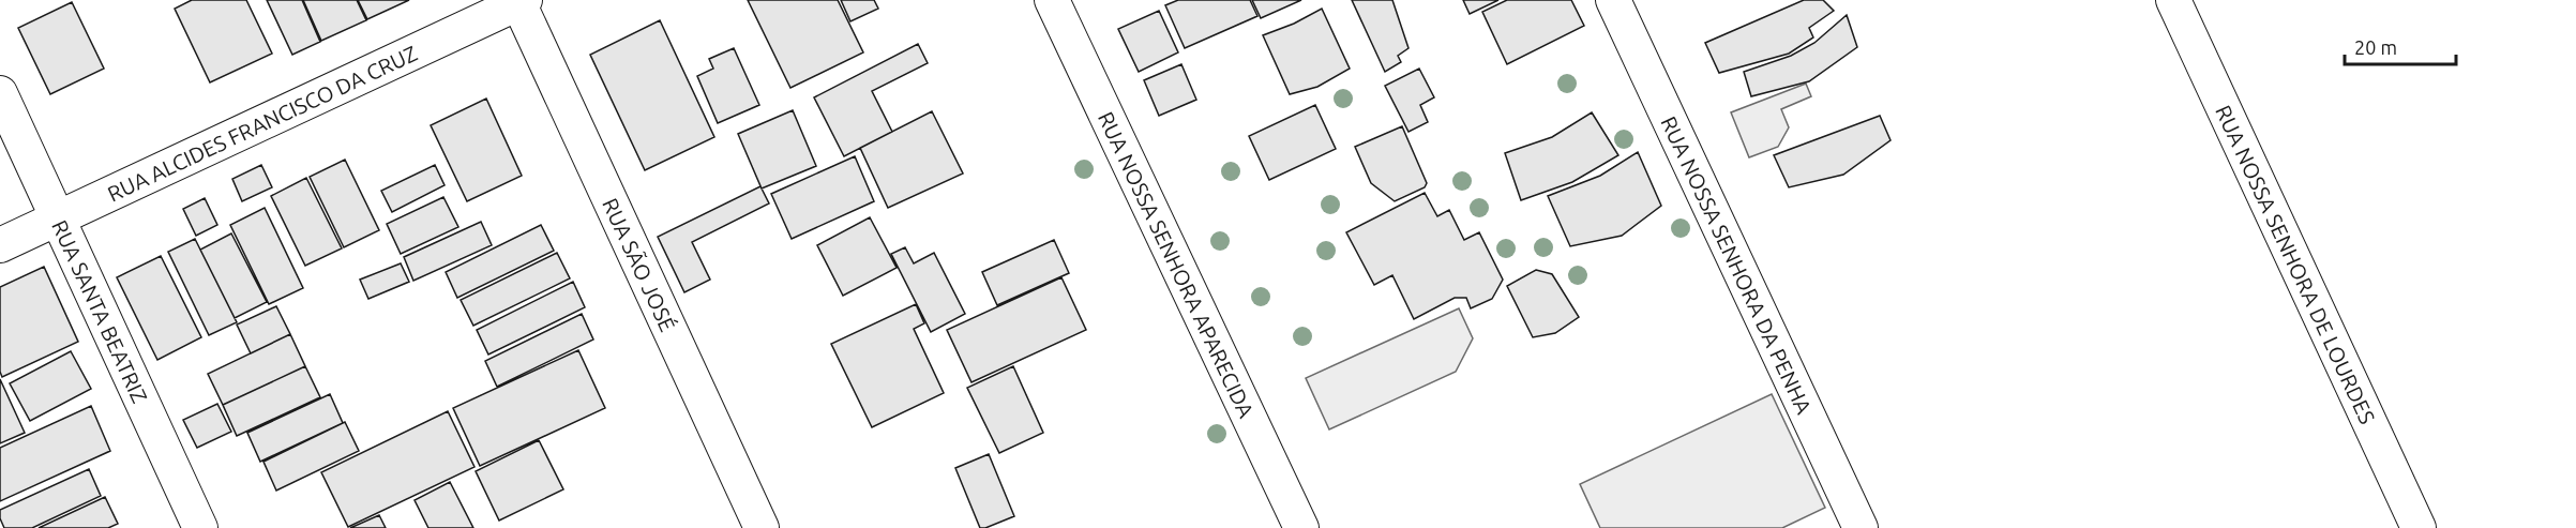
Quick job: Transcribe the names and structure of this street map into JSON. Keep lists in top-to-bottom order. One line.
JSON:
{"streets":{"street":["RUA ALCIDES FRANCISCO DA CRUZ","RUA NOSSA SENHORA APARECIDA","RUA NOSSA SENHORA DA PENHA","RUA NOSSA SENHORA DE LOURDES","RUA SÃO JOSÉ","RUA SANTA BEATRIZ"]},"crossings":[["RUA ALCIDES FRANCISCO DA CRUZ","RUA SÃO JOSÉ"],["RUA ALCIDES FRANCISCO DA CRUZ","RUA SANTA BEATRIZ"]],"scale_bar":"20 m"}
